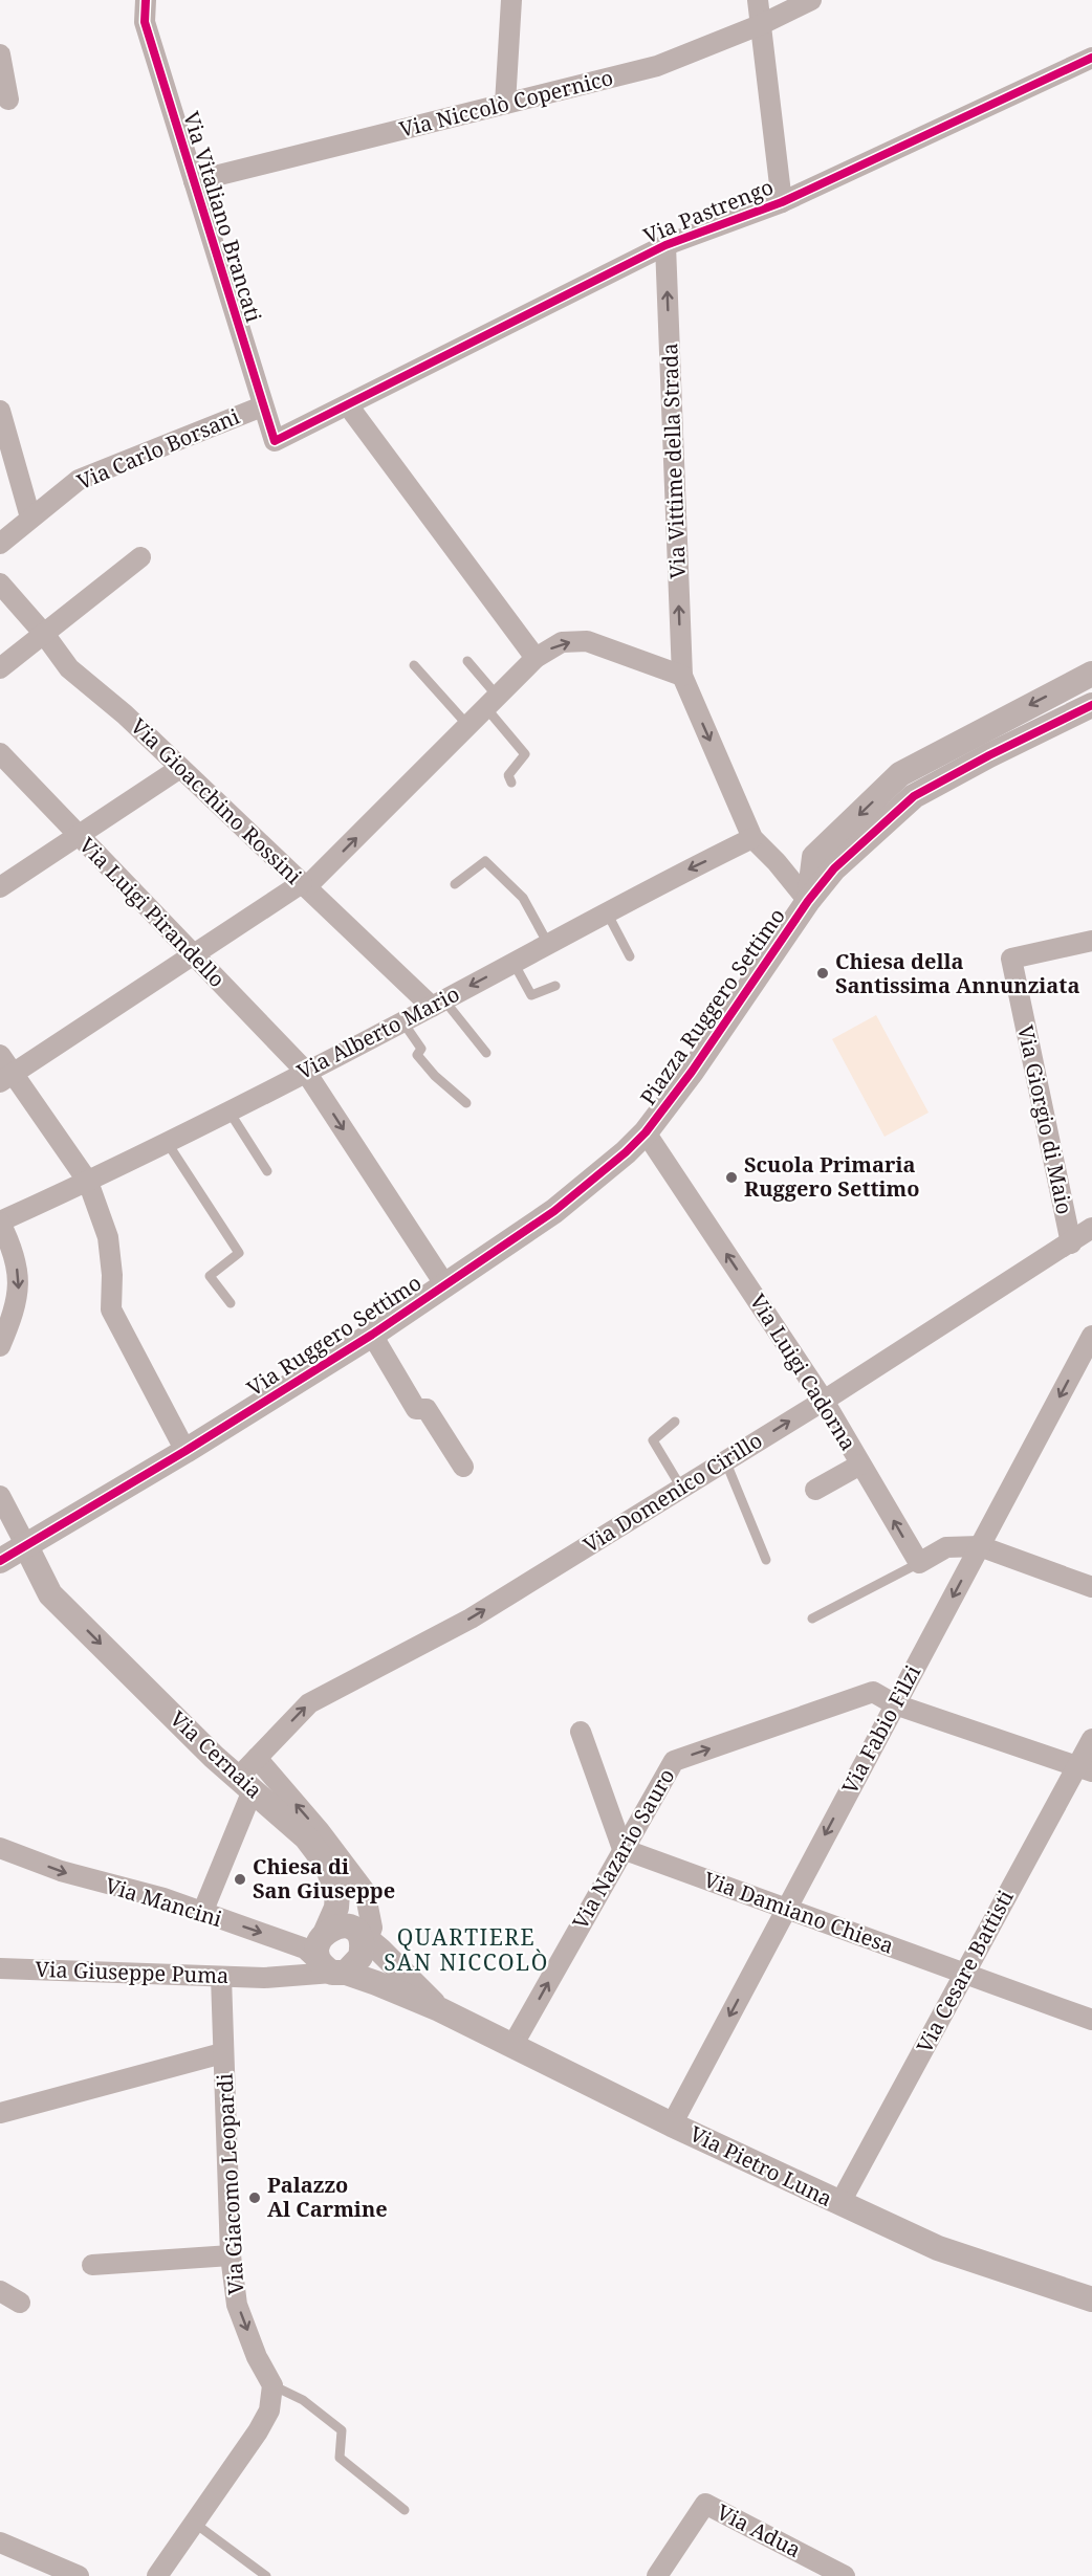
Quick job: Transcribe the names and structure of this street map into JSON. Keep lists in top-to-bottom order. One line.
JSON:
{"streets":{"street":["Via Niccolò Copernico","Via Pastrengo","Via Vitaliano Brancati","Via Carlo Borsani","Via Vittime della Strada","Via Gioacchino Rossini","Via Luigi Pirandello","Piazza Ruggero Settimo","Via Alberto Mario","Via Giorgio di Maio","Via Ruggero Settimo","Via Luigi Cadorna","Via Domenico Cirillo","Via Fabio Filzi","Via Cernaia","Via Nazario Sauro","Via Mancini","Via Damiano Chiesa","Via Cesare Battisti","Via Giuseppe Puma","Via Pietro Luna","Via Giacomo Leopardi","Via Adua"]},"crossings":[["Via Niccolò Copernico","Via Vitaliano Brancati"],["Via Pastrengo","Via Vitaliano Brancati"],["Via Pastrengo","Via Vittime della Strada"],["Via Vitaliano Brancati","Via Carlo Borsani"],["Via Gioacchino Rossini","Via Alberto Mario"],["Via Luigi Pirandello","Via Alberto Mario"],["Via Luigi Pirandello","Via Ruggero Settimo"],["Piazza Ruggero Settimo","Via Ruggero Settimo"],["Piazza Ruggero Settimo","Via Luigi Cadorna"],["Via Giorgio di Maio","Via Domenico Cirillo"],["Via Ruggero Settimo","Via Luigi Cadorna"],["Via Ruggero Settimo","Via Cernaia"],["Via Luigi Cadorna","Via Domenico Cirillo"],["Via Domenico Cirillo","Via Cernaia"],["Via Domenico Cirillo","Via Mancini"],["Via Fabio Filzi","Via Nazario Sauro"],["Via Fabio Filzi","Via Damiano Chiesa"],["Via Fabio Filzi","Via Pietro Luna"],["Via Cernaia","Via Mancini"],["Via Cernaia","Via Giuseppe Puma"],["Via Cernaia","Via Pietro Luna"],["Via Nazario Sauro","Via Damiano Chiesa"],["Via Nazario Sauro","Via Cesare Battisti"],["Via Nazario Sauro","Via Pietro Luna"],["Via Mancini","Via Giuseppe Puma"],["Via Mancini","Via Pietro Luna"],["Via Damiano Chiesa","Via Cesare Battisti"],["Via Cesare Battisti","Via Pietro Luna"],["Via Giuseppe Puma","Via Pietro Luna"],["Via Giuseppe Puma","Via Giacomo Leopardi"]],"one_way":["Via Vittime della Strada","Via Luigi Pirandello","Via Luigi Cadorna","Via Domenico Cirillo","Via Fabio Filzi","Via Nazario Sauro","Via Mancini"],"districts":["QUARTIERE SAN NICCOLÒ"],"places":["Chiesa della Santissima Annunziata","Scuola Primaria Ruggero Settimo","Chiesa di San Giuseppe","Palazzo Al Carmine"]}
